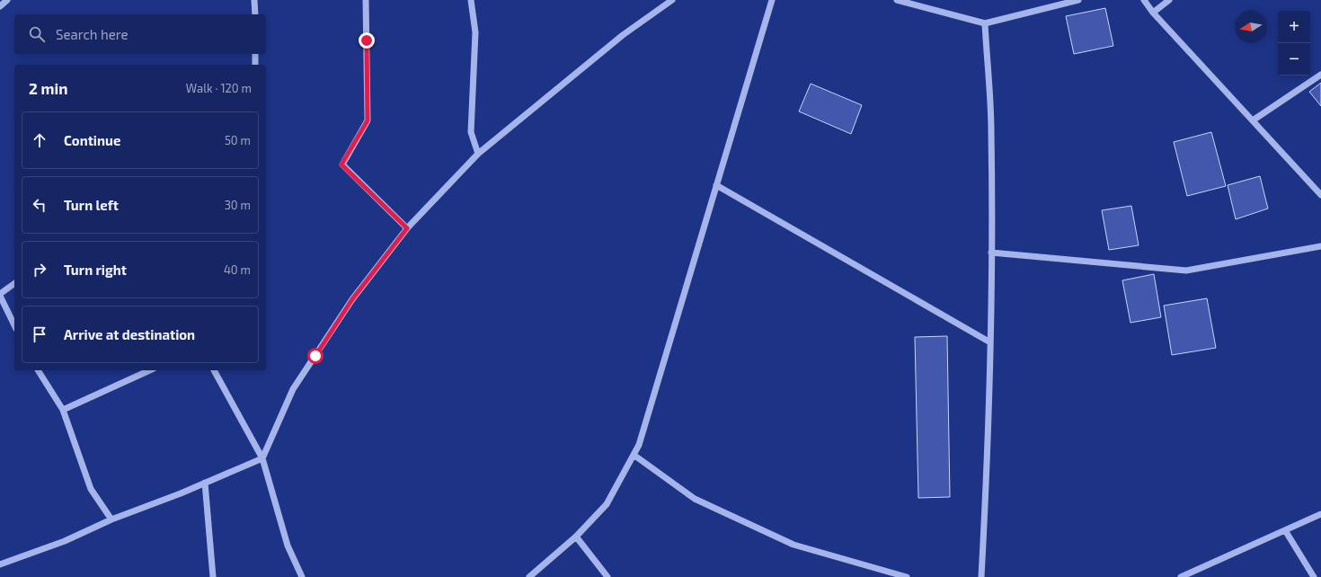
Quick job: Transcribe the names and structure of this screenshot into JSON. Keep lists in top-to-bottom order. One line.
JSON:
{"north":"left","page":{"map_buttons":["+","−"],"search":"Search here","heading":["2 min","Walk · 120 m"],"list":[["Continue","50 m"],["Turn left","30 m"],["Turn right","40 m"],"Arrive at destination"]}}
